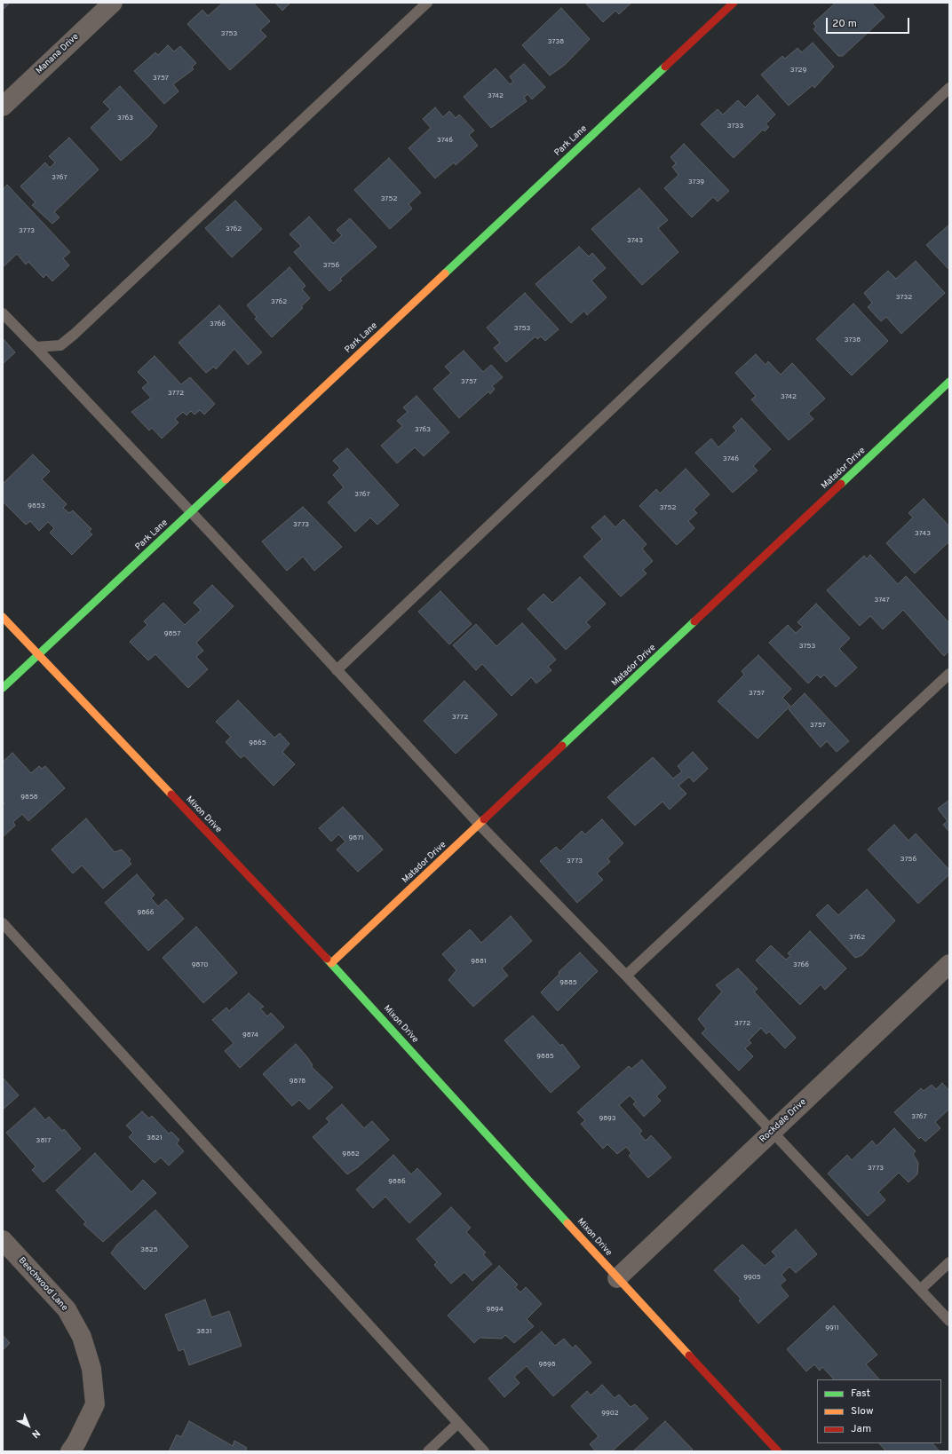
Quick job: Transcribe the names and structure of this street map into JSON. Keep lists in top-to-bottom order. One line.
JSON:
{"streets":{"street":["Manana Drive","Park Lane","Matador Drive","Mixon Drive","Rockdale Drive","Beechwood Lane"]},"crossings":[["Park Lane","Mixon Drive"],["Matador Drive","Mixon Drive"],["Mixon Drive","Rockdale Drive"]],"house_numbers":["3753","3738","3729","3757","3742","3763","3733","3746","3767","3739","3752","3762","3773","3743","3756","3732","3762","3766","3753","3738","3757","3772","3742","3763","3746","3767","9853","3752","3773","3743","3747","9857","3753","3757","3772","3757","9865","9858","9871","3756","3773","9866","3762","9881","9870","3766","9885","3772","9874","9885","9878","3767","9893","3821","3817","9882","3773","9886","3825","9905","9894","9911","3831","9898","9902"],"legend":["Fast","Slow","Jam"],"scale_bar":"20 m","north":"bottom right"}
